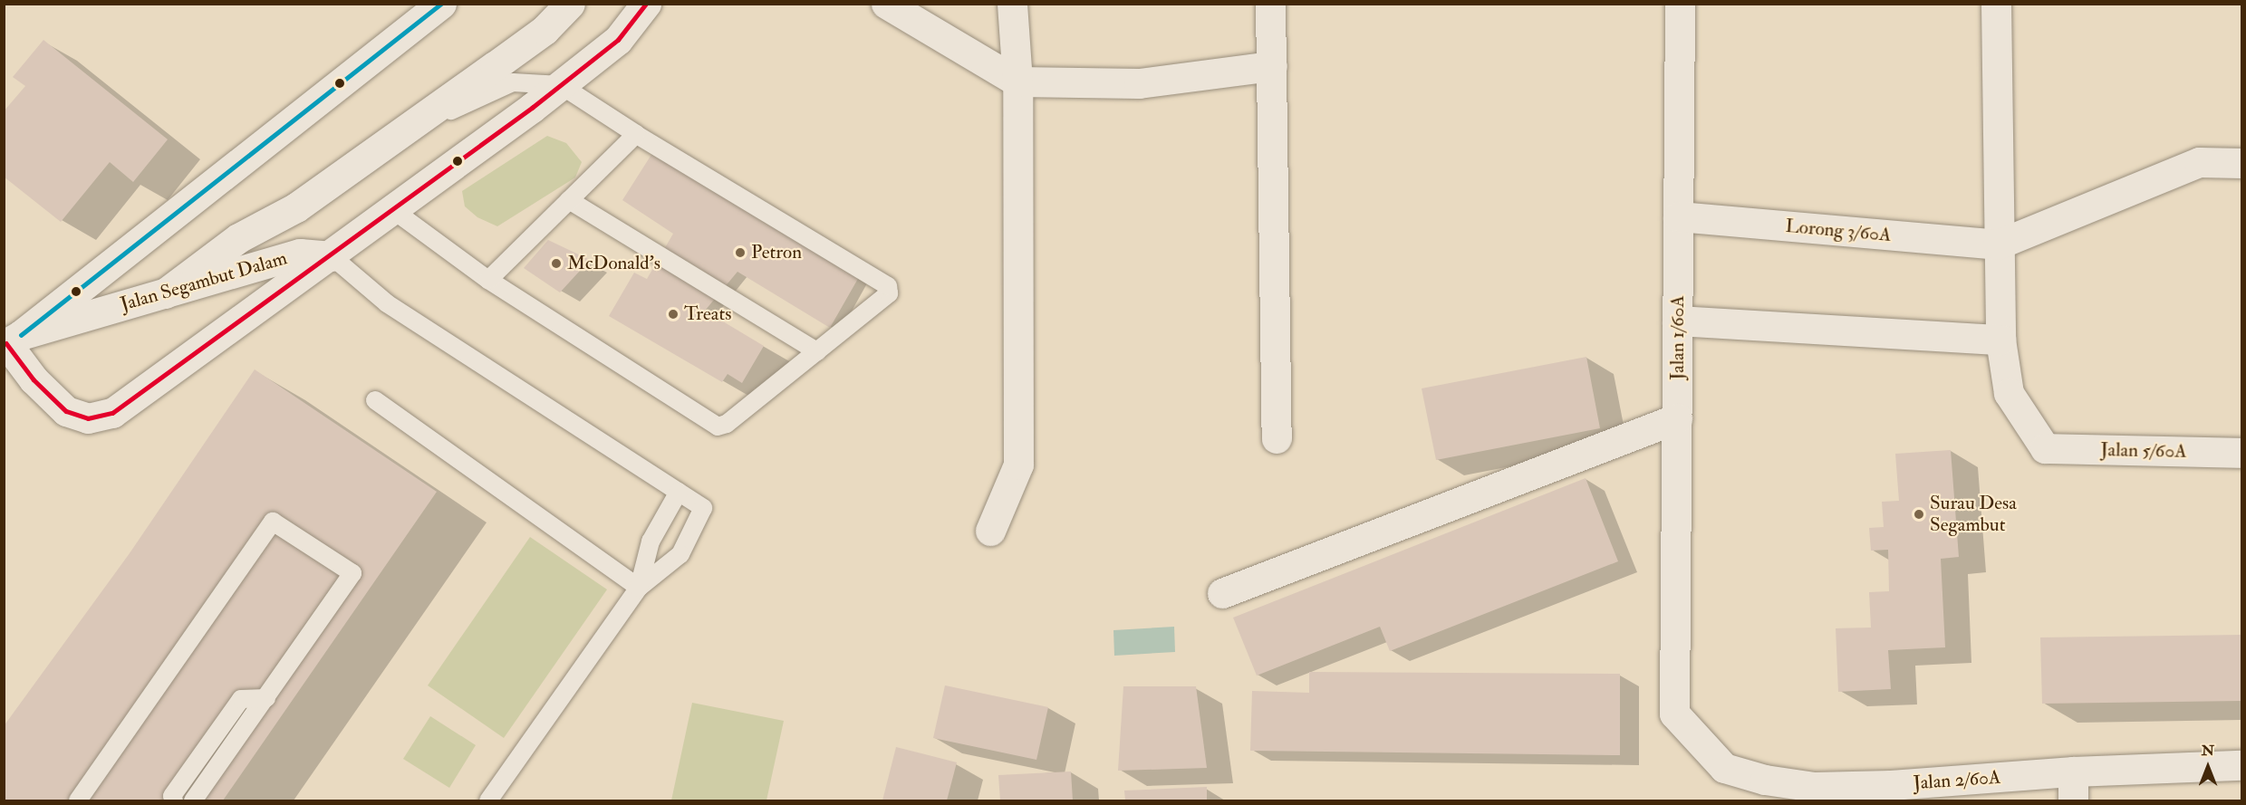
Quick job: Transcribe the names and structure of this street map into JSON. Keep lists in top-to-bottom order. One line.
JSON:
{"streets":{"street":["Lorong 3/60A","Jalan Segambut Dalam","Jalan 1/60A","Jalan 5/60A","Jalan 2/60A"]},"crossings":[["Lorong 3/60A","Jalan 1/60A"],["Jalan 1/60A","Jalan 2/60A"]],"places":["Petron","McDonald's","Treats","Surau Desa Segambut"],"north":"top"}
